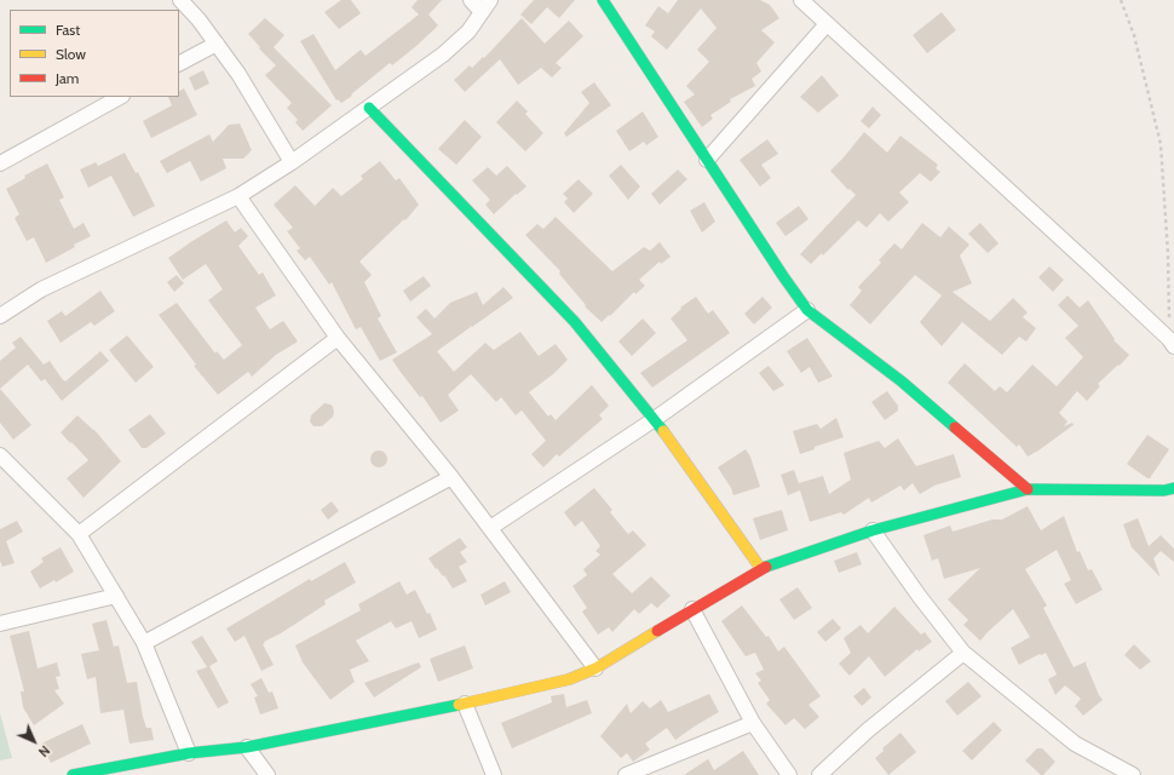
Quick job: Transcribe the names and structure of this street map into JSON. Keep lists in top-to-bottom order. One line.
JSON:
{"legend":["Fast","Slow","Jam"],"north":"bottom right"}
